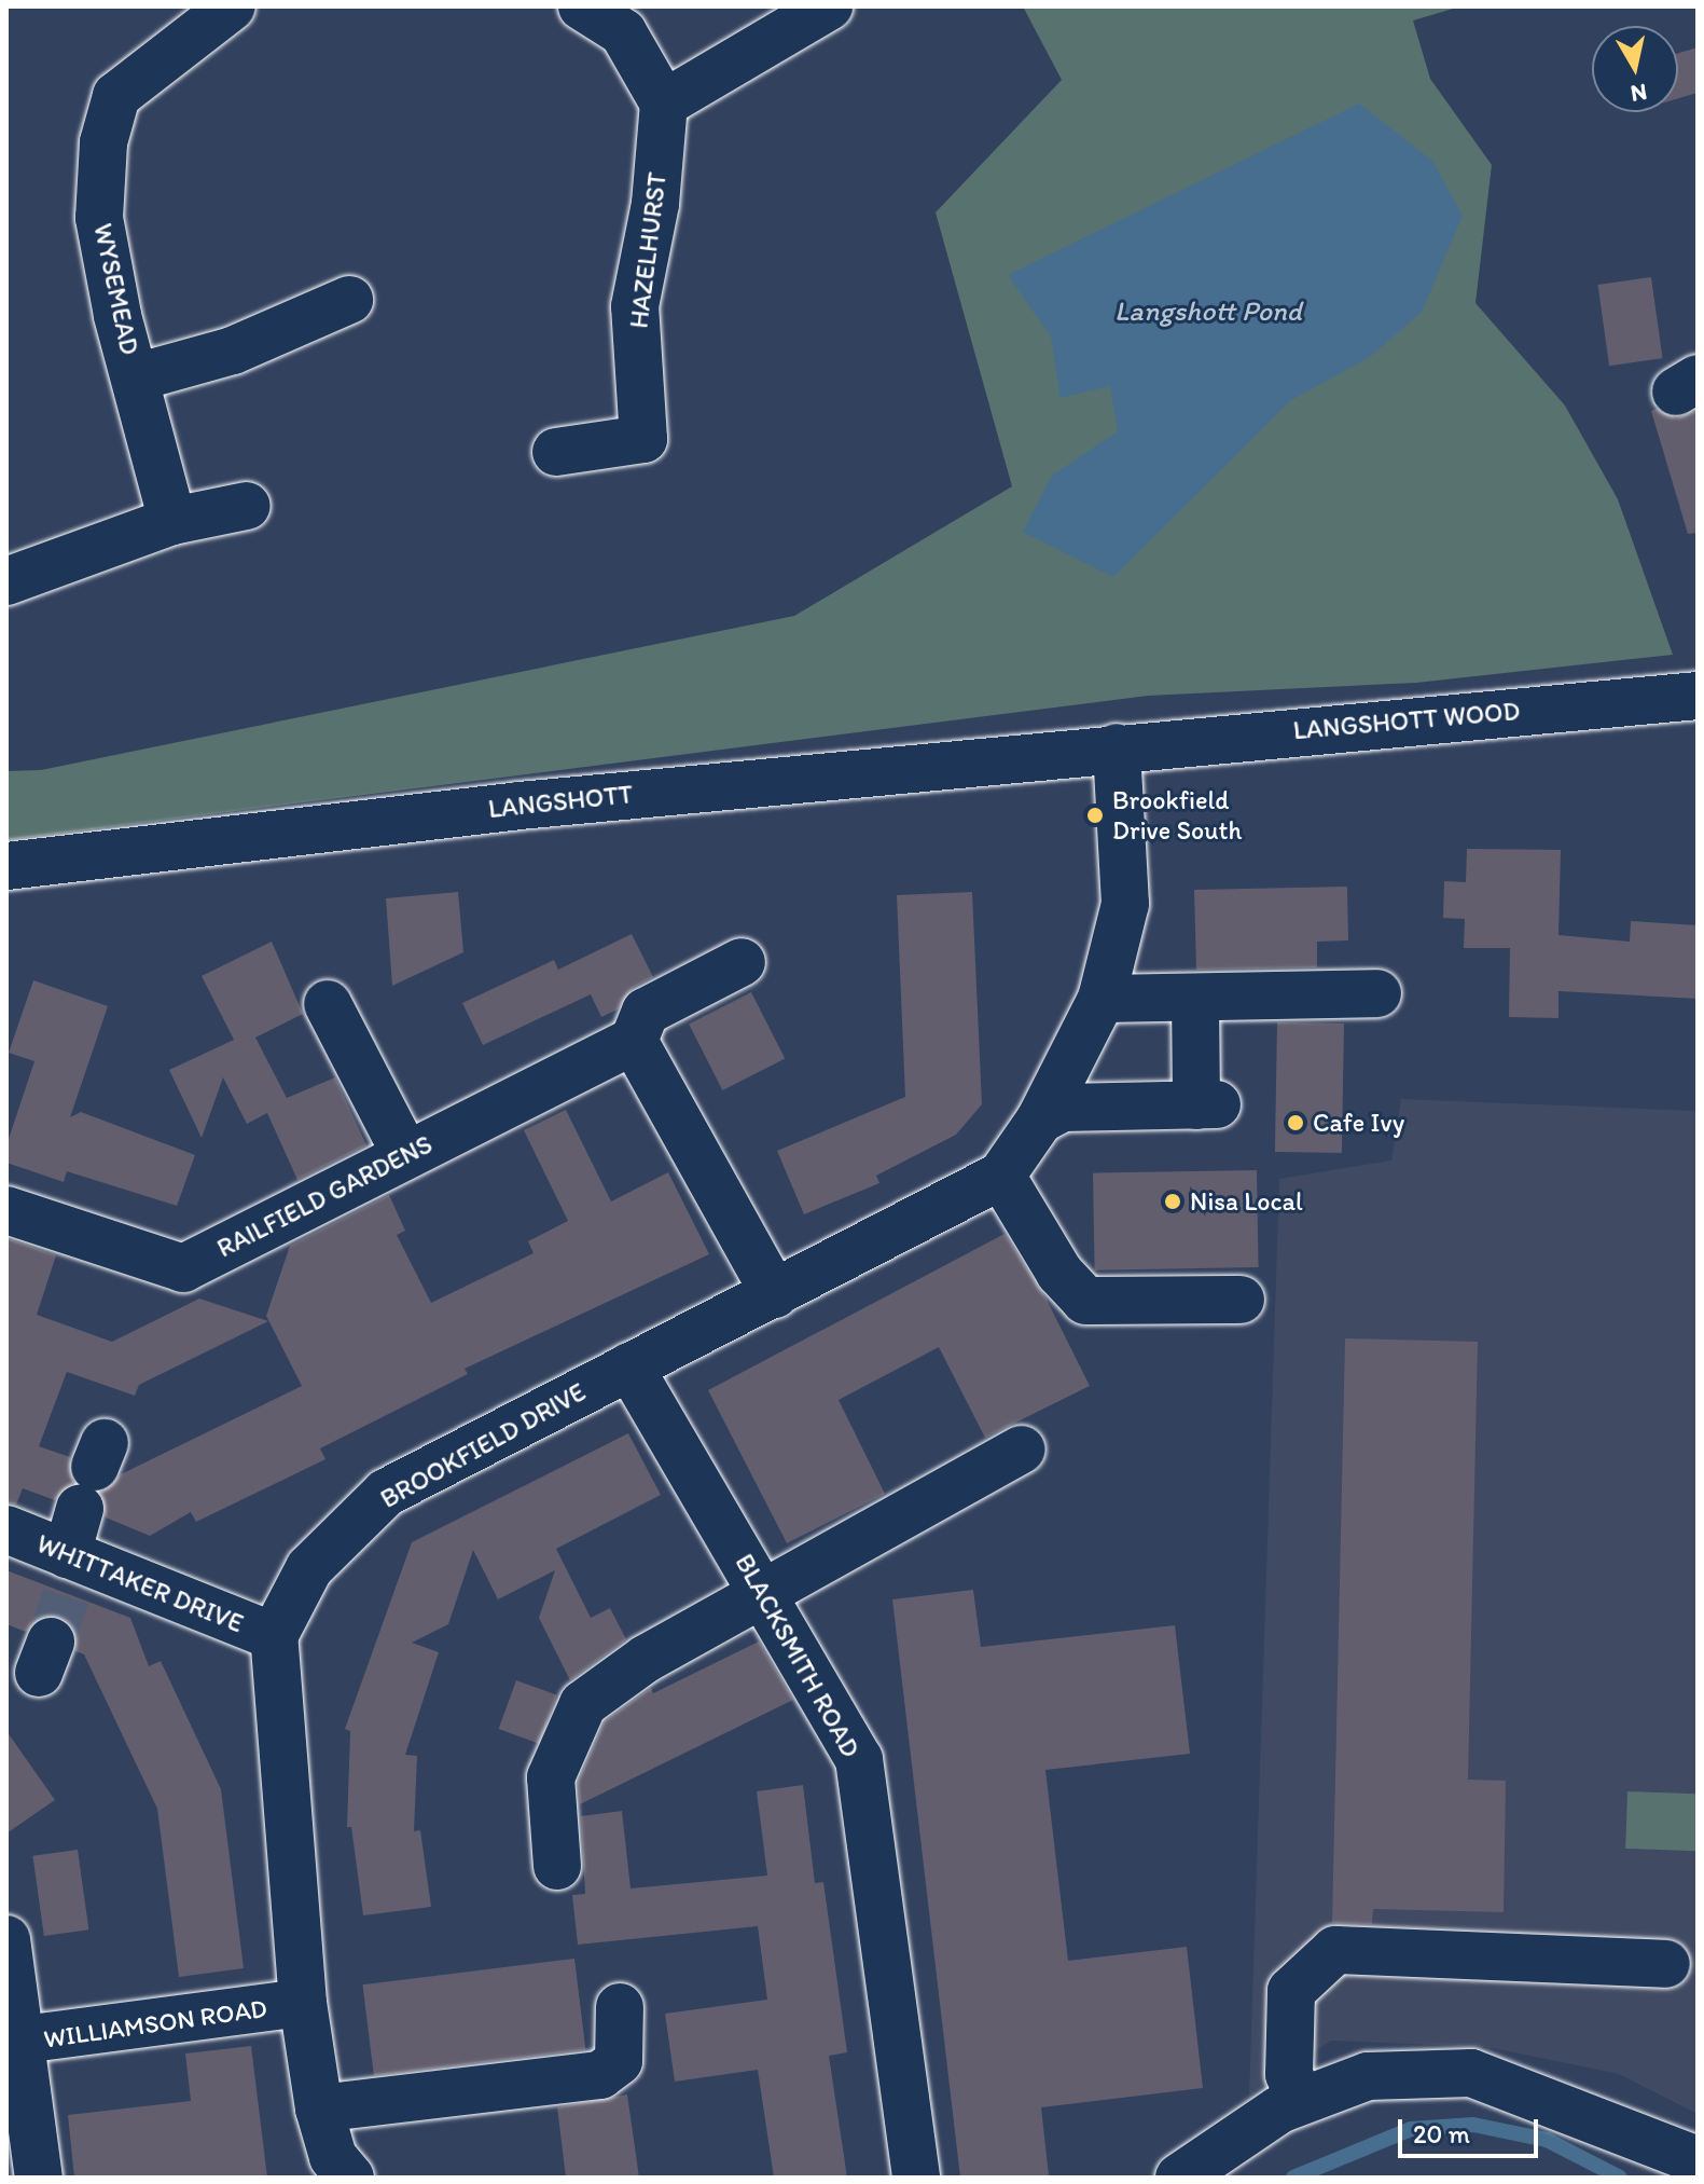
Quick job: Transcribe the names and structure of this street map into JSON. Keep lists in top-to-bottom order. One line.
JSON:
{"streets":{"street":["HAZELHURST","WYSEMEAD","LANGSHOTT WOOD","LANGSHOTT","RAILFIELD GARDENS","BROOKFIELD DRIVE","WHITTAKER DRIVE","BLACKSMITH ROAD","WILLIAMSON ROAD"]},"crossings":[["LANGSHOTT WOOD","LANGSHOTT"],["BROOKFIELD DRIVE","WHITTAKER DRIVE"],["BROOKFIELD DRIVE","BLACKSMITH ROAD"]],"water":["Langshott Pond"],"places":["Brookfield Drive South","Cafe Ivy","Nisa Local"],"scale_bar":"20 m","north":"bottom"}
